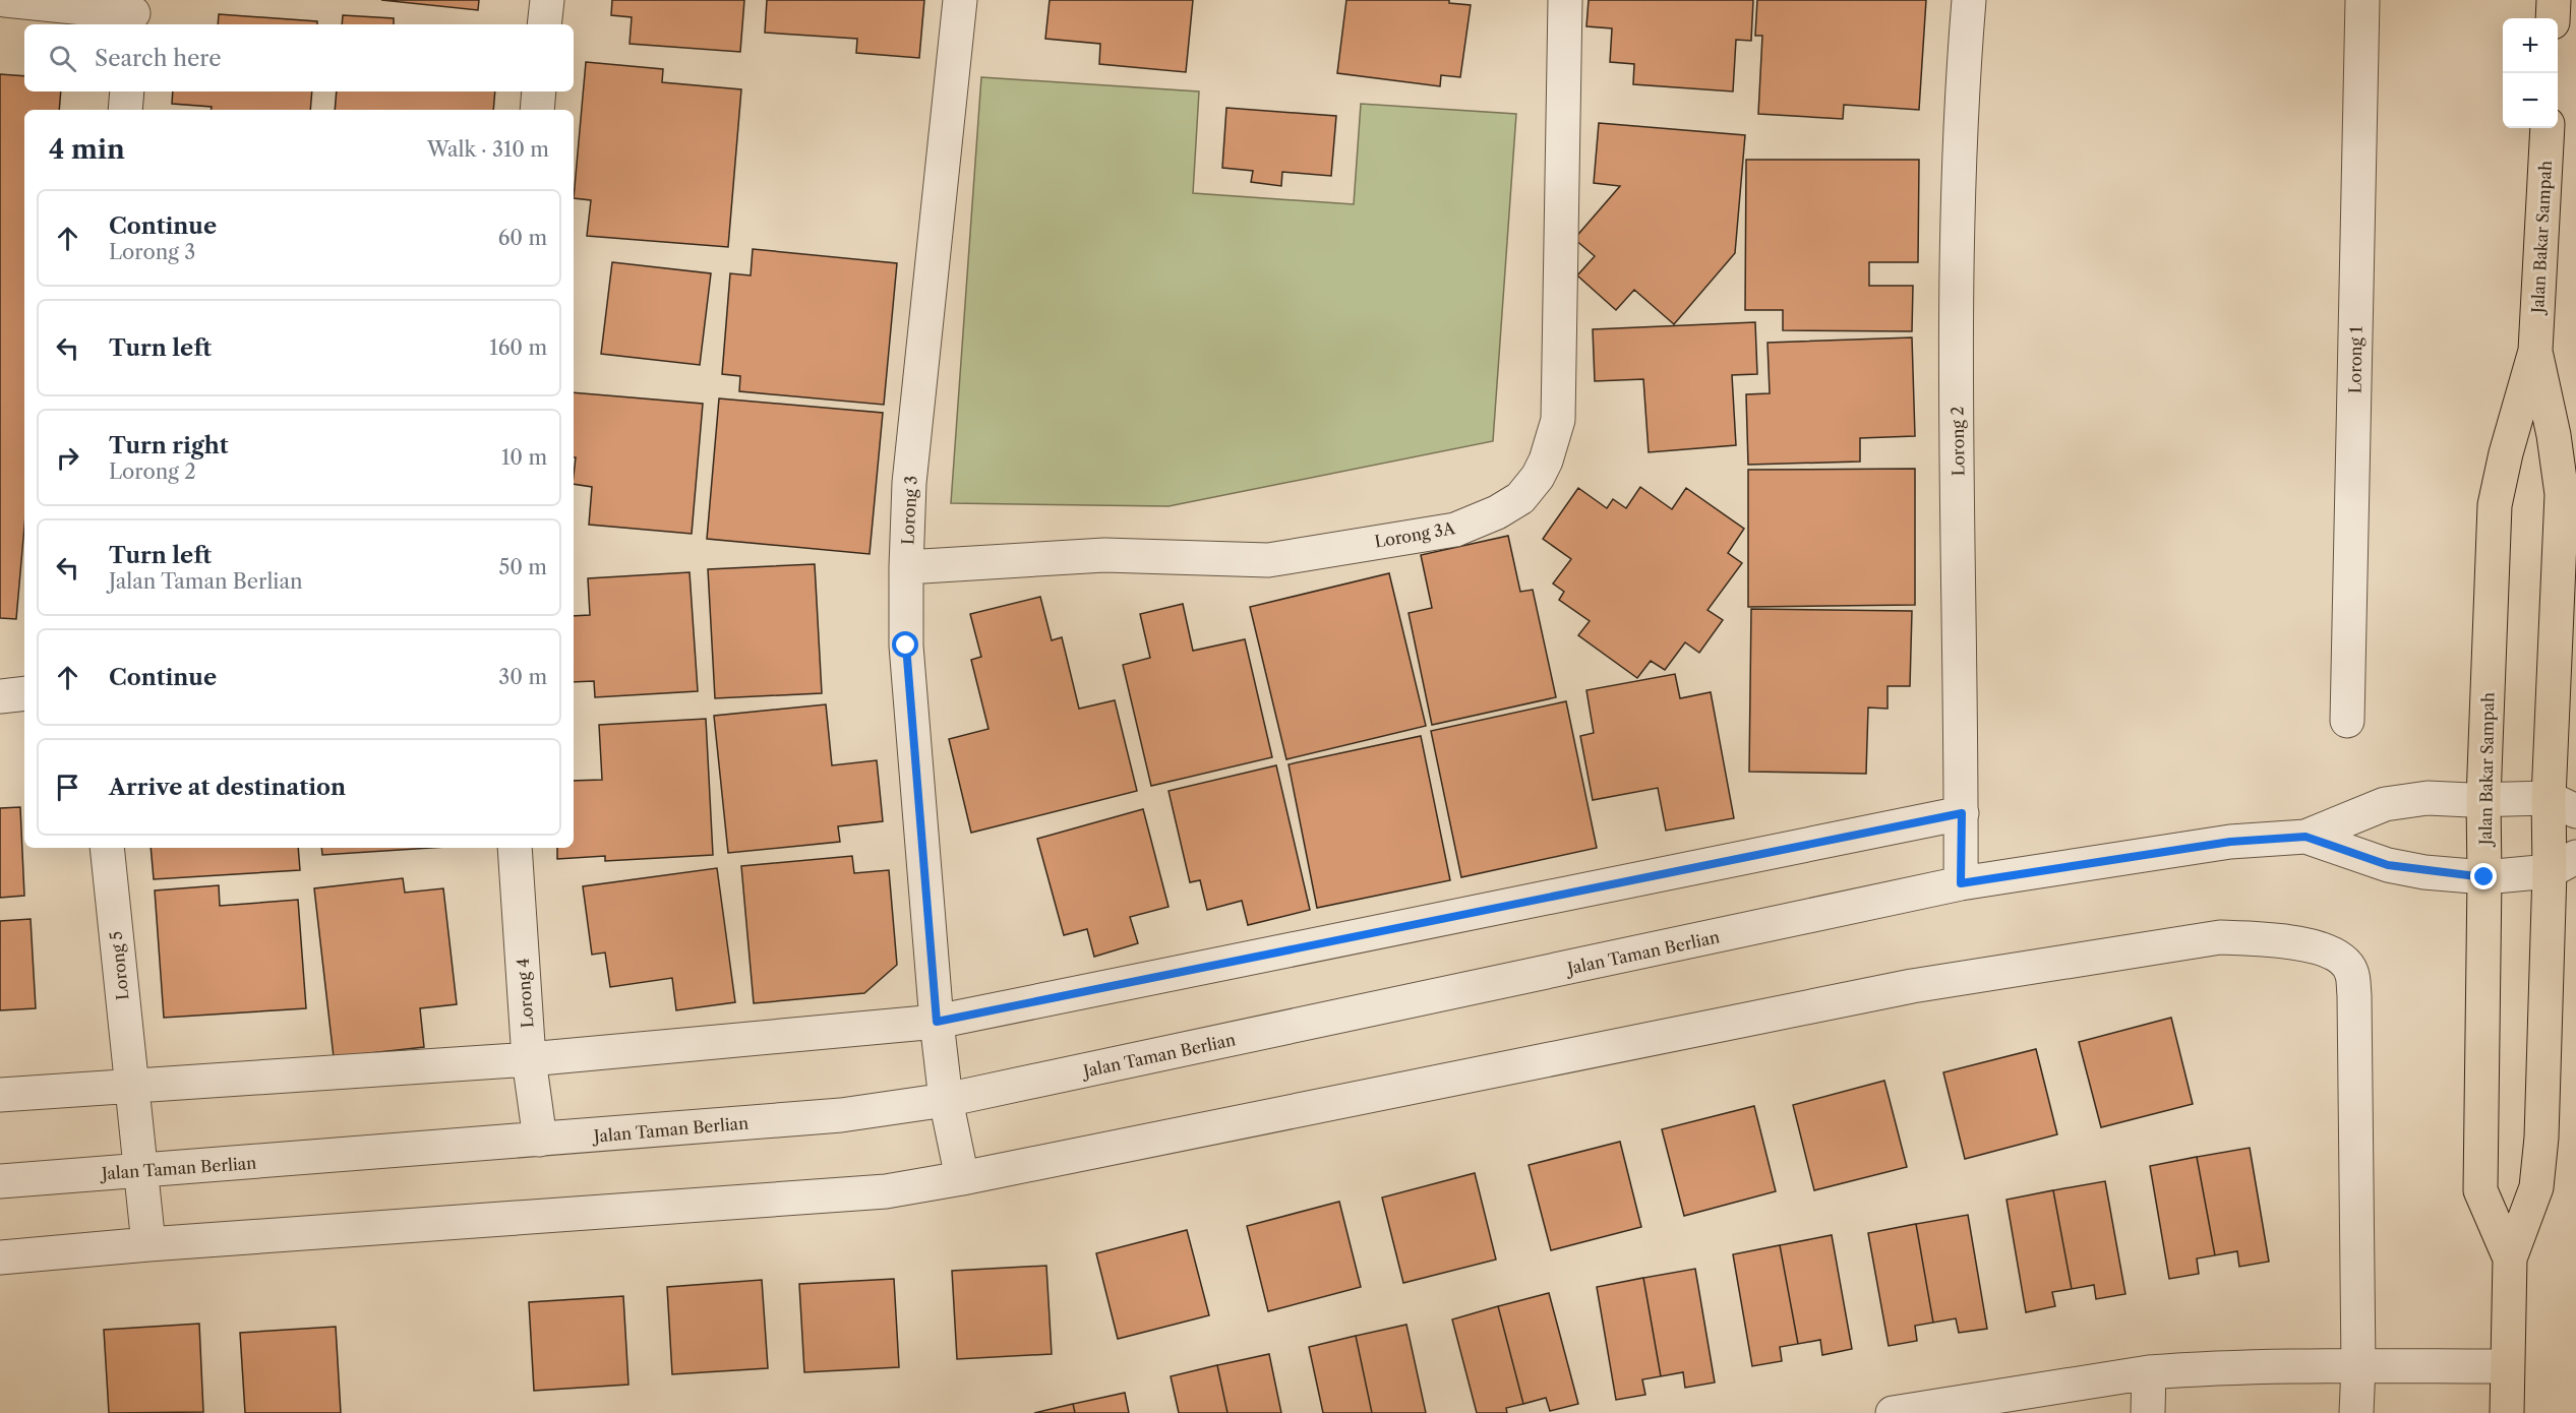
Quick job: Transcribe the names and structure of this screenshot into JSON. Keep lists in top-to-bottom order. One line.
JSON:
{"streets":{"main road":["Jalan Bakar Sampah"],"street":["Lorong 1","Lorong 2","Lorong 3","Lorong 3A","Jalan Taman Berlian","Lorong 5","Lorong 4"]},"crossings":[["Lorong 2","Jalan Taman Berlian"],["Lorong 3","Lorong 3A"],["Lorong 3","Jalan Taman Berlian"],["Jalan Taman Berlian","Lorong 5"],["Jalan Taman Berlian","Lorong 4"]],"page":{"map_buttons":["+","−"],"search":"Search here","heading":["4 min","Walk · 310 m"],"list":[["Continue","Lorong 3","60 m"],["Turn left","160 m"],["Turn right","Lorong 2","10 m"],["Turn left","Jalan Taman Berlian","50 m"],["Continue","30 m"],"Arrive at destination"]}}
